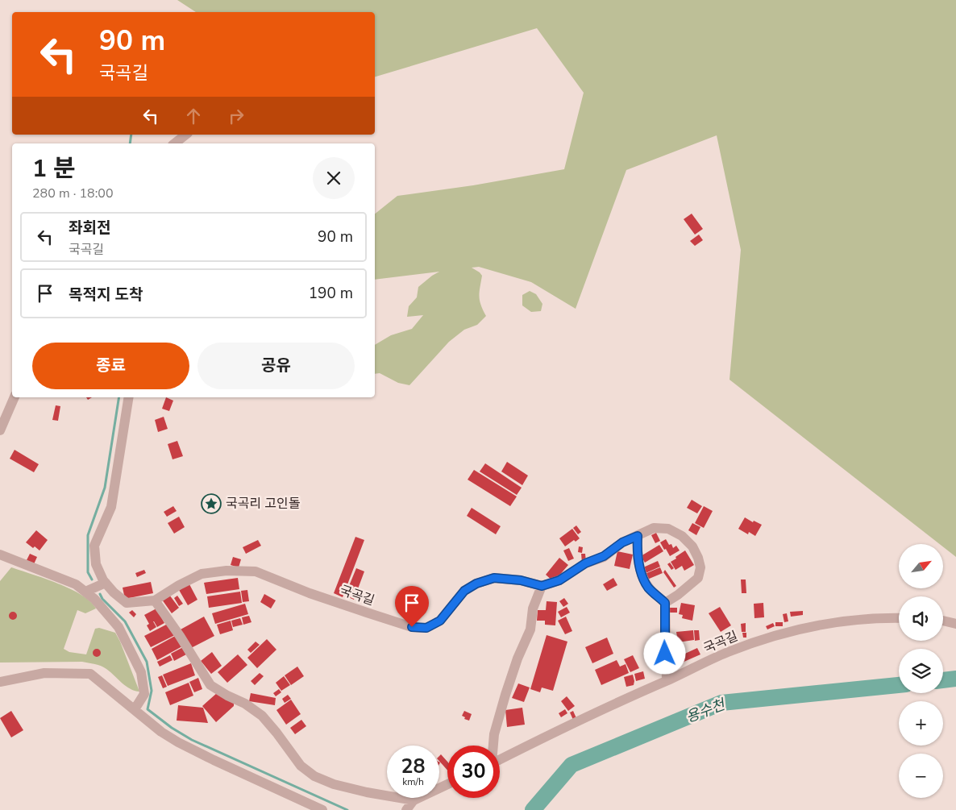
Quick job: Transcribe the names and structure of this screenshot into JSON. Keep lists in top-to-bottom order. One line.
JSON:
{"streets":{"street":["국곡길"]},"water":["용수천"],"places":{"place":["국곡리 고인돌"]},"north":"top right","page":{"turn":["90 m","국곡길"],"heading":["1 분","280 m · 18:00"],"list":[{"name":"좌회전","note":"국곡길","value":"90 m"},{"name":"목적지 도착","value":"190 m"}],"buttons":["종료","공유"],"map_buttons":["+","−"],"speed":"28 km/h","limit":"30"}}
